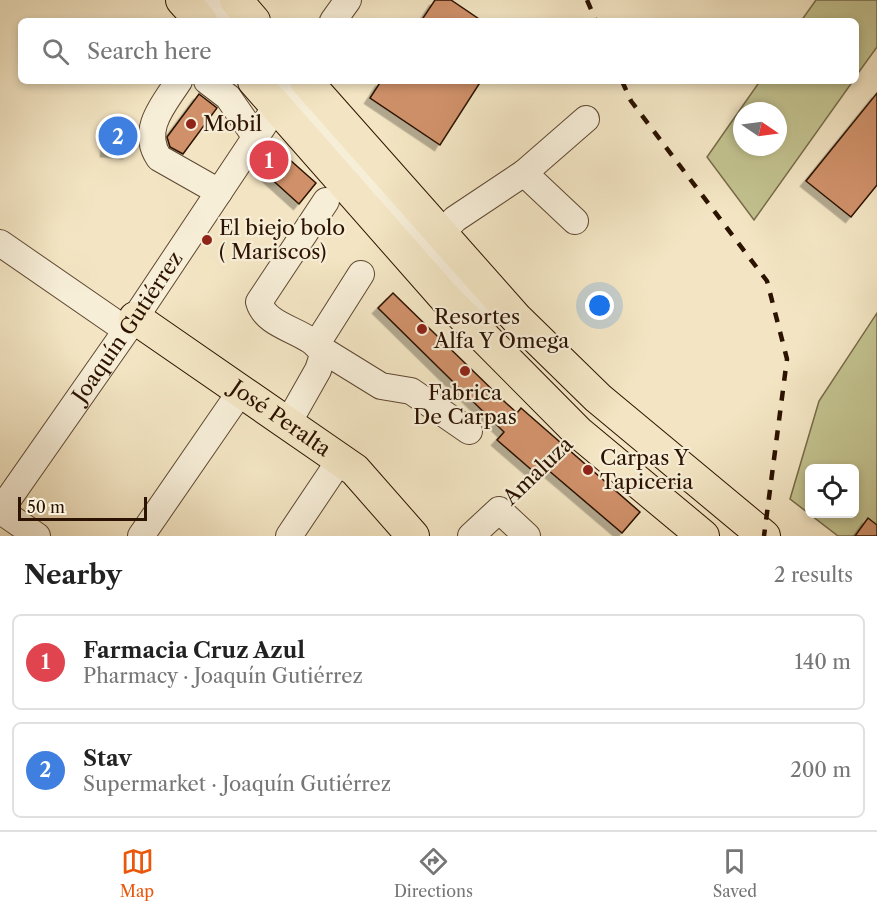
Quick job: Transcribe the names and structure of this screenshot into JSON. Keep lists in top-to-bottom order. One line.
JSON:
{"streets":{"main road":["José Peralta"],"street":["Joaquín Gutiérrez","Amaluza"]},"crossings":[["Joaquín Gutiérrez","José Peralta"]],"places":["Mobil","El biejo bolo ( Mariscos)","Resortes Alfa Y Omega","Fabrica De Carpas","Carpas Y Tapiceria"],"scale_bar":"50 m","north":"right","page":{"search":"Search here","pins":["2","1"],"scale":"50 m","heading":["Nearby","2 results"],"list":[{"mark":"1","name":"Farmacia Cruz Azul","note":"Pharmacy · Joaquín Gutiérrez","value":"140 m"},{"mark":"2","name":"Stav","note":"Supermarket · Joaquín Gutiérrez","value":"200 m"}],"nav":["Map","Directions","Saved"]}}
